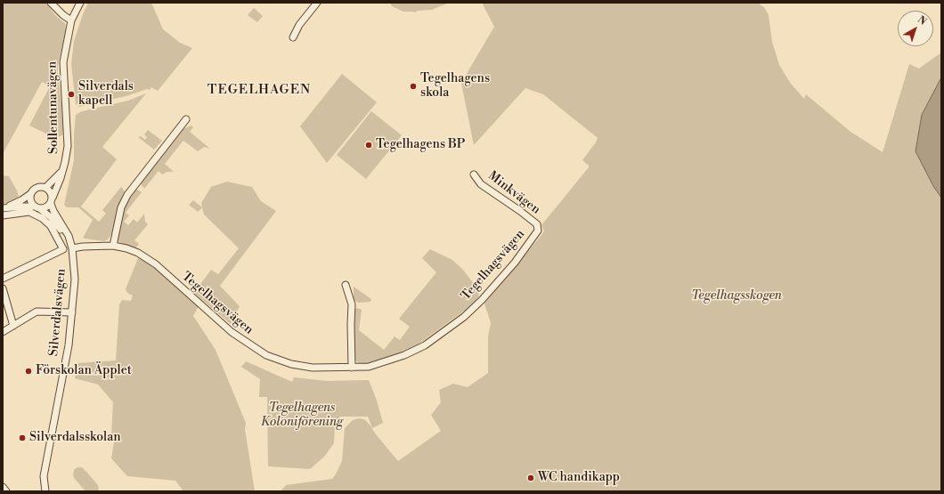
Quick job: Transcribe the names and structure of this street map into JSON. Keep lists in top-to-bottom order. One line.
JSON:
{"streets":{"street":["Sollentunavägen","Minkvägen","Tegelhagsvägen","Silverdalsvägen"]},"crossings":[["Sollentunavägen","Silverdalsvägen"],["Minkvägen","Tegelhagsvägen"],["Tegelhagsvägen","Silverdalsvägen"]],"districts":["TEGELHAGEN"],"parks":["Tegelhagsskogen","Tegelhagens Koloniförening"],"places":["Tegelhagens skola","Silverdals kapell","Tegelhagens BP","Förskolan Äpplet","Silverdalsskolan","WC handikapp"],"north":"top right"}
